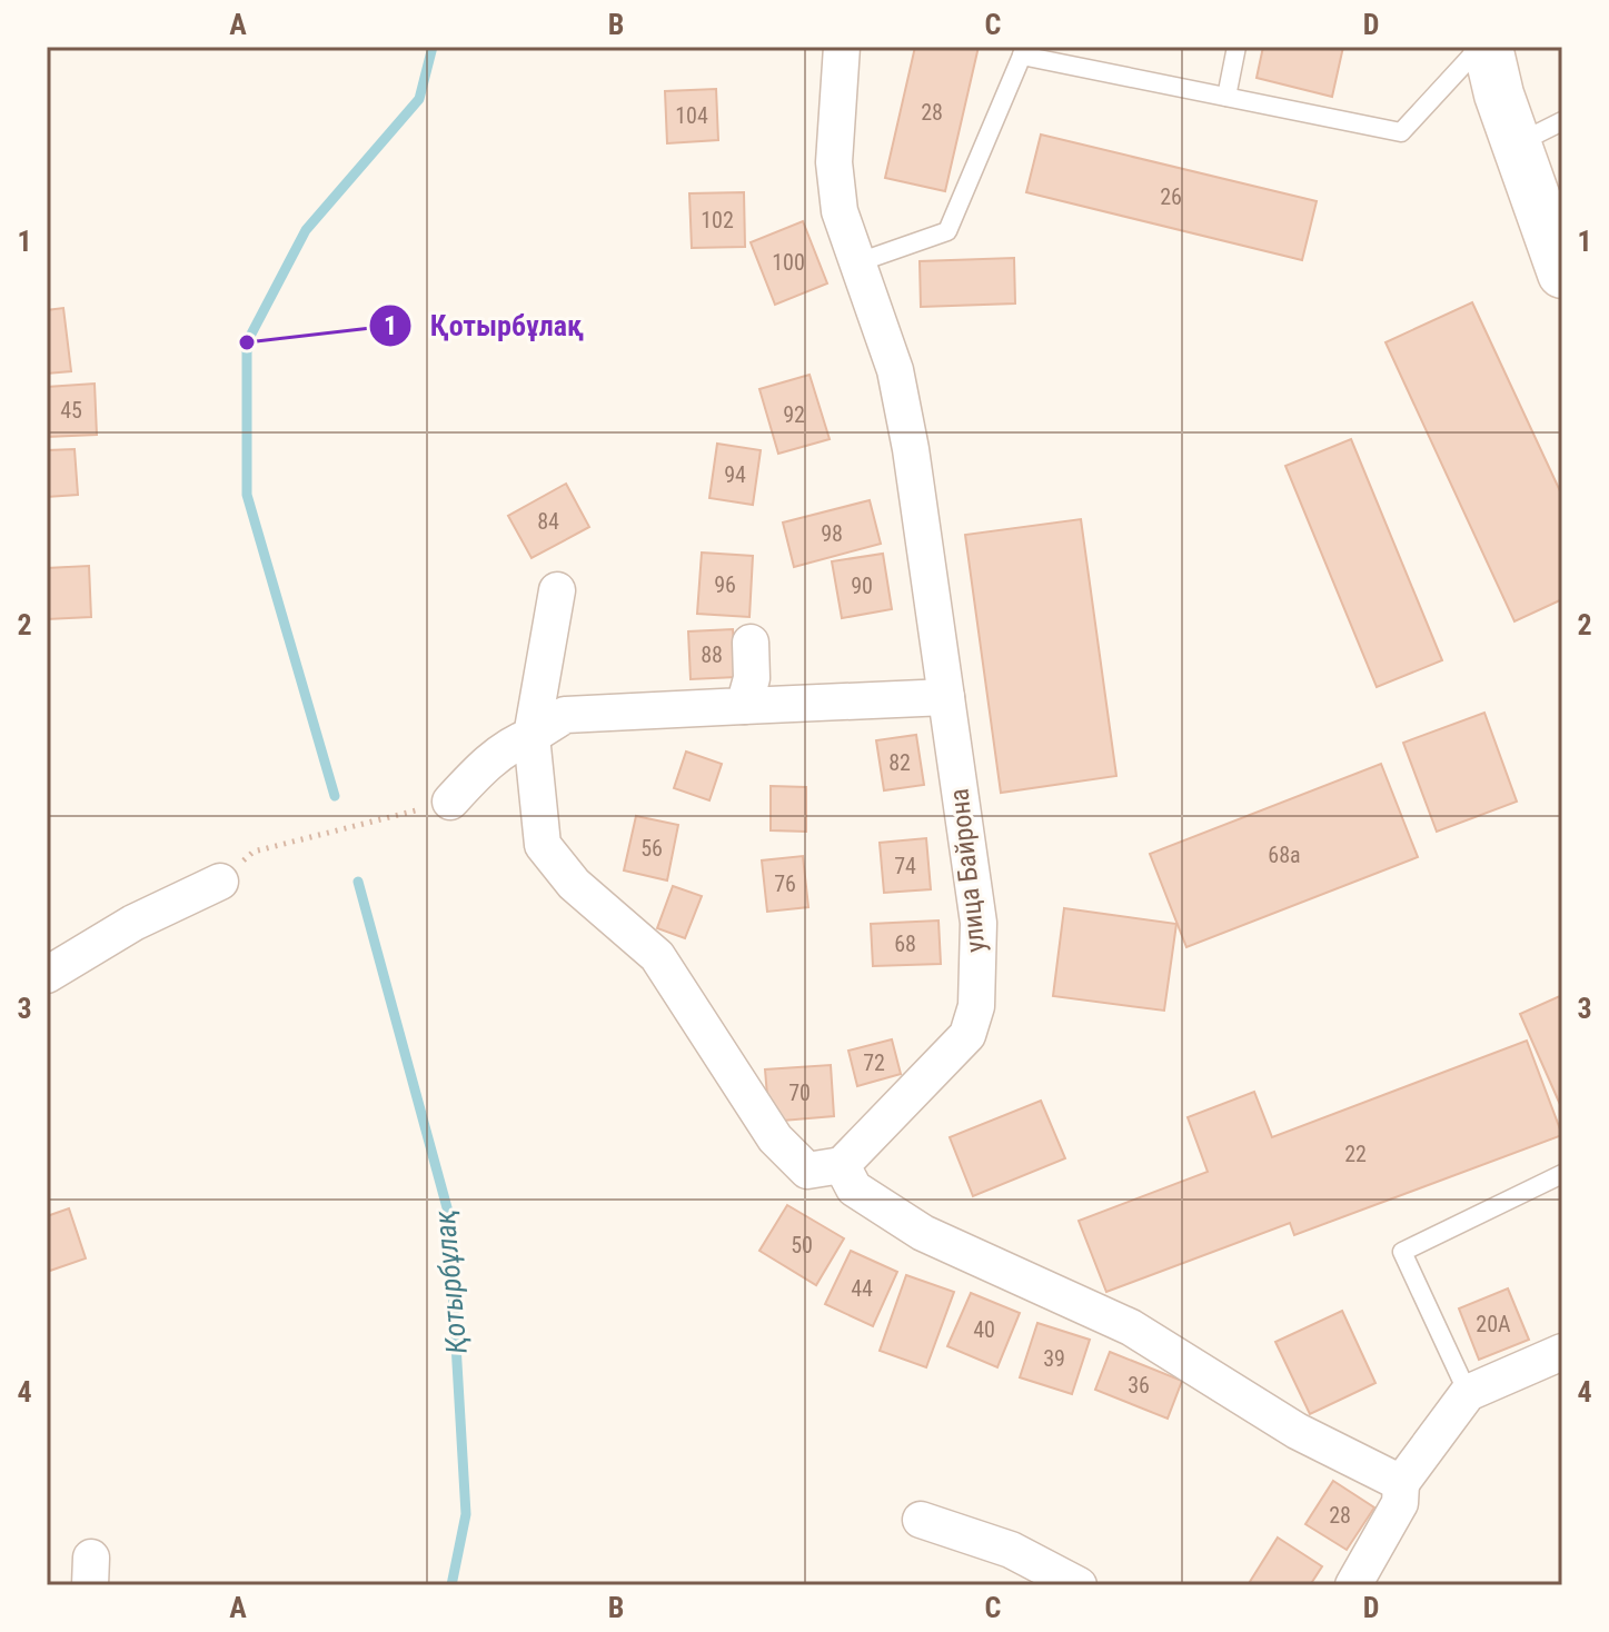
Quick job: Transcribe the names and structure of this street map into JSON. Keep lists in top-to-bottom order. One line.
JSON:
{"streets":{"street":["улица Байрона"]},"water":["Қотырбұлақ"],"places":["Қотырбұлақ"],"house_numbers":["28","104","26","102","100","45","92","94","84","98","96","90","88","82","56","68а","74","76","68","72","70","22","50","44","20А","40","39","36","28"],"grid":{"columns":["A","B","C","D"],"rows":["1","2","3","4"]}}
